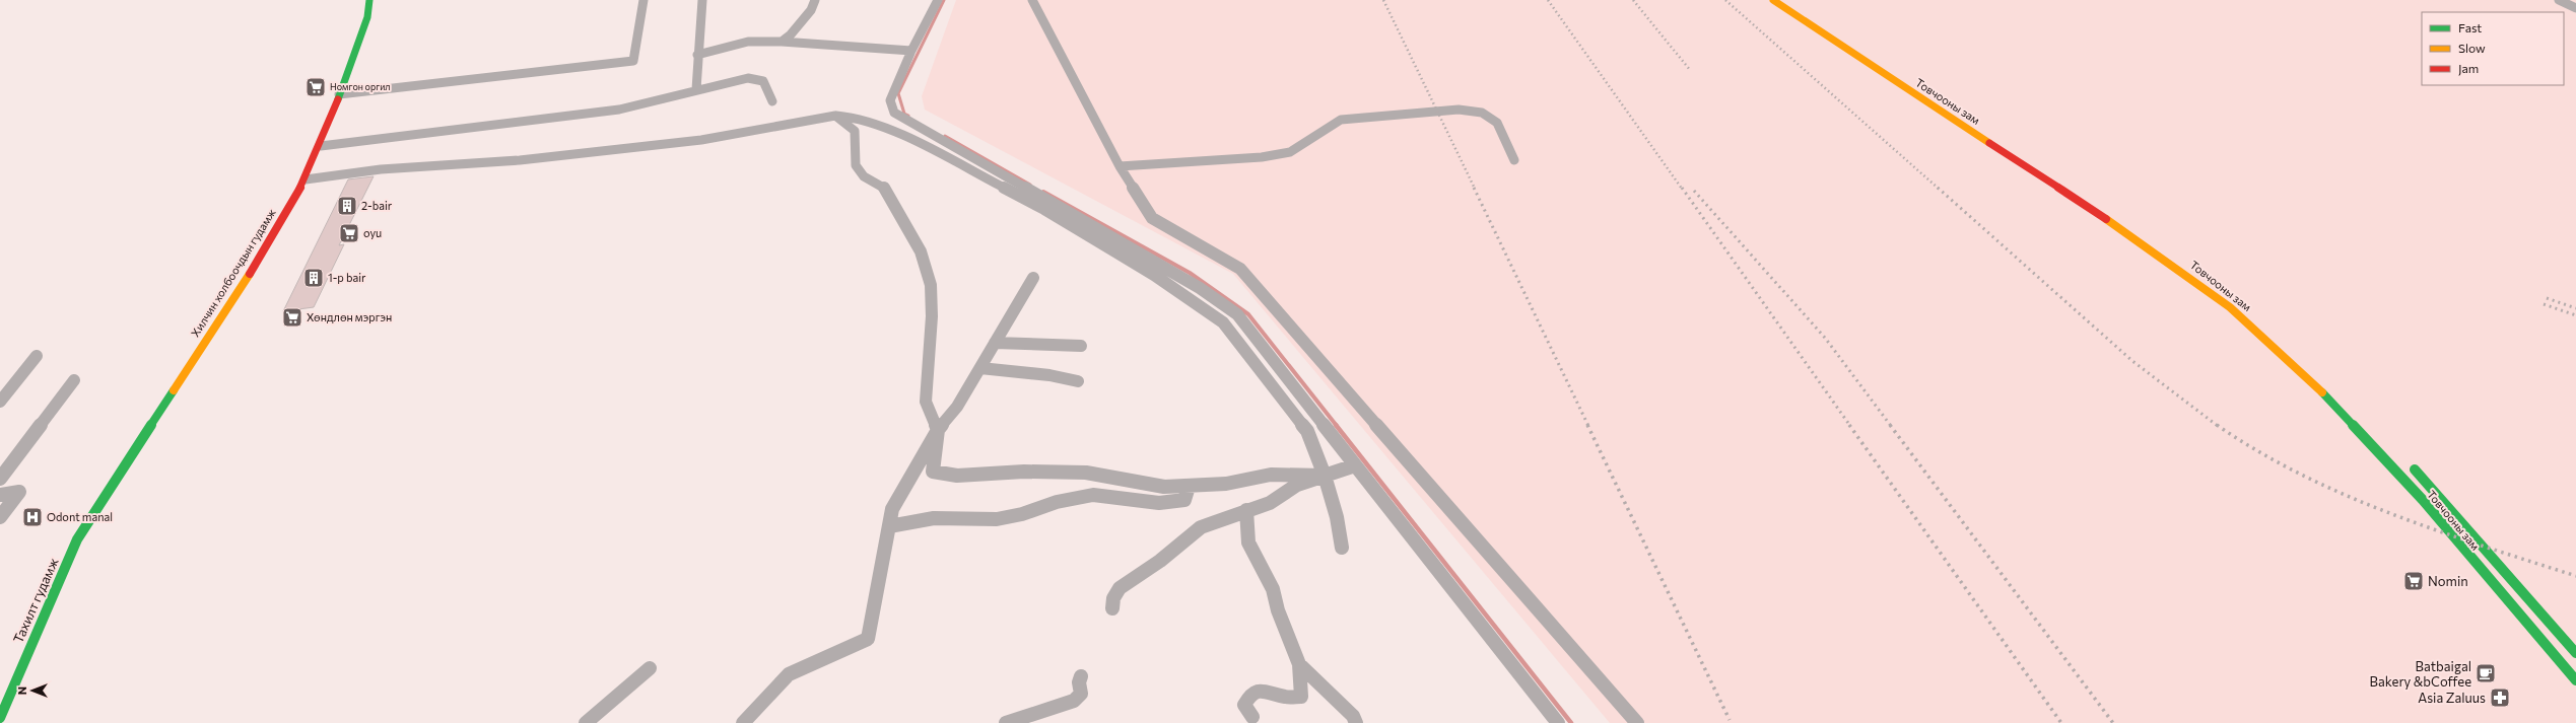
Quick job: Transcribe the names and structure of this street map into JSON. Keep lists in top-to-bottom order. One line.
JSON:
{"streets":{"main road":["Товчооны зам","Хилчин холбоочдын гудамж","Тахилт гудамж"]},"crossings":[["Хилчин холбоочдын гудамж","Тахилт гудамж"]],"places":{"supermarket":["Номгон оргил","oyu","Хөндлөн мэргэн","Nomin"],"building":["2-bair","1-p bair"],"hospital":["Odont manal"],"cafe":["Batbaigal Bakery &bCoffee"],"pharmacy":["Asia Zaluus"]},"legend":["Fast","Slow","Jam"],"north":"left"}
